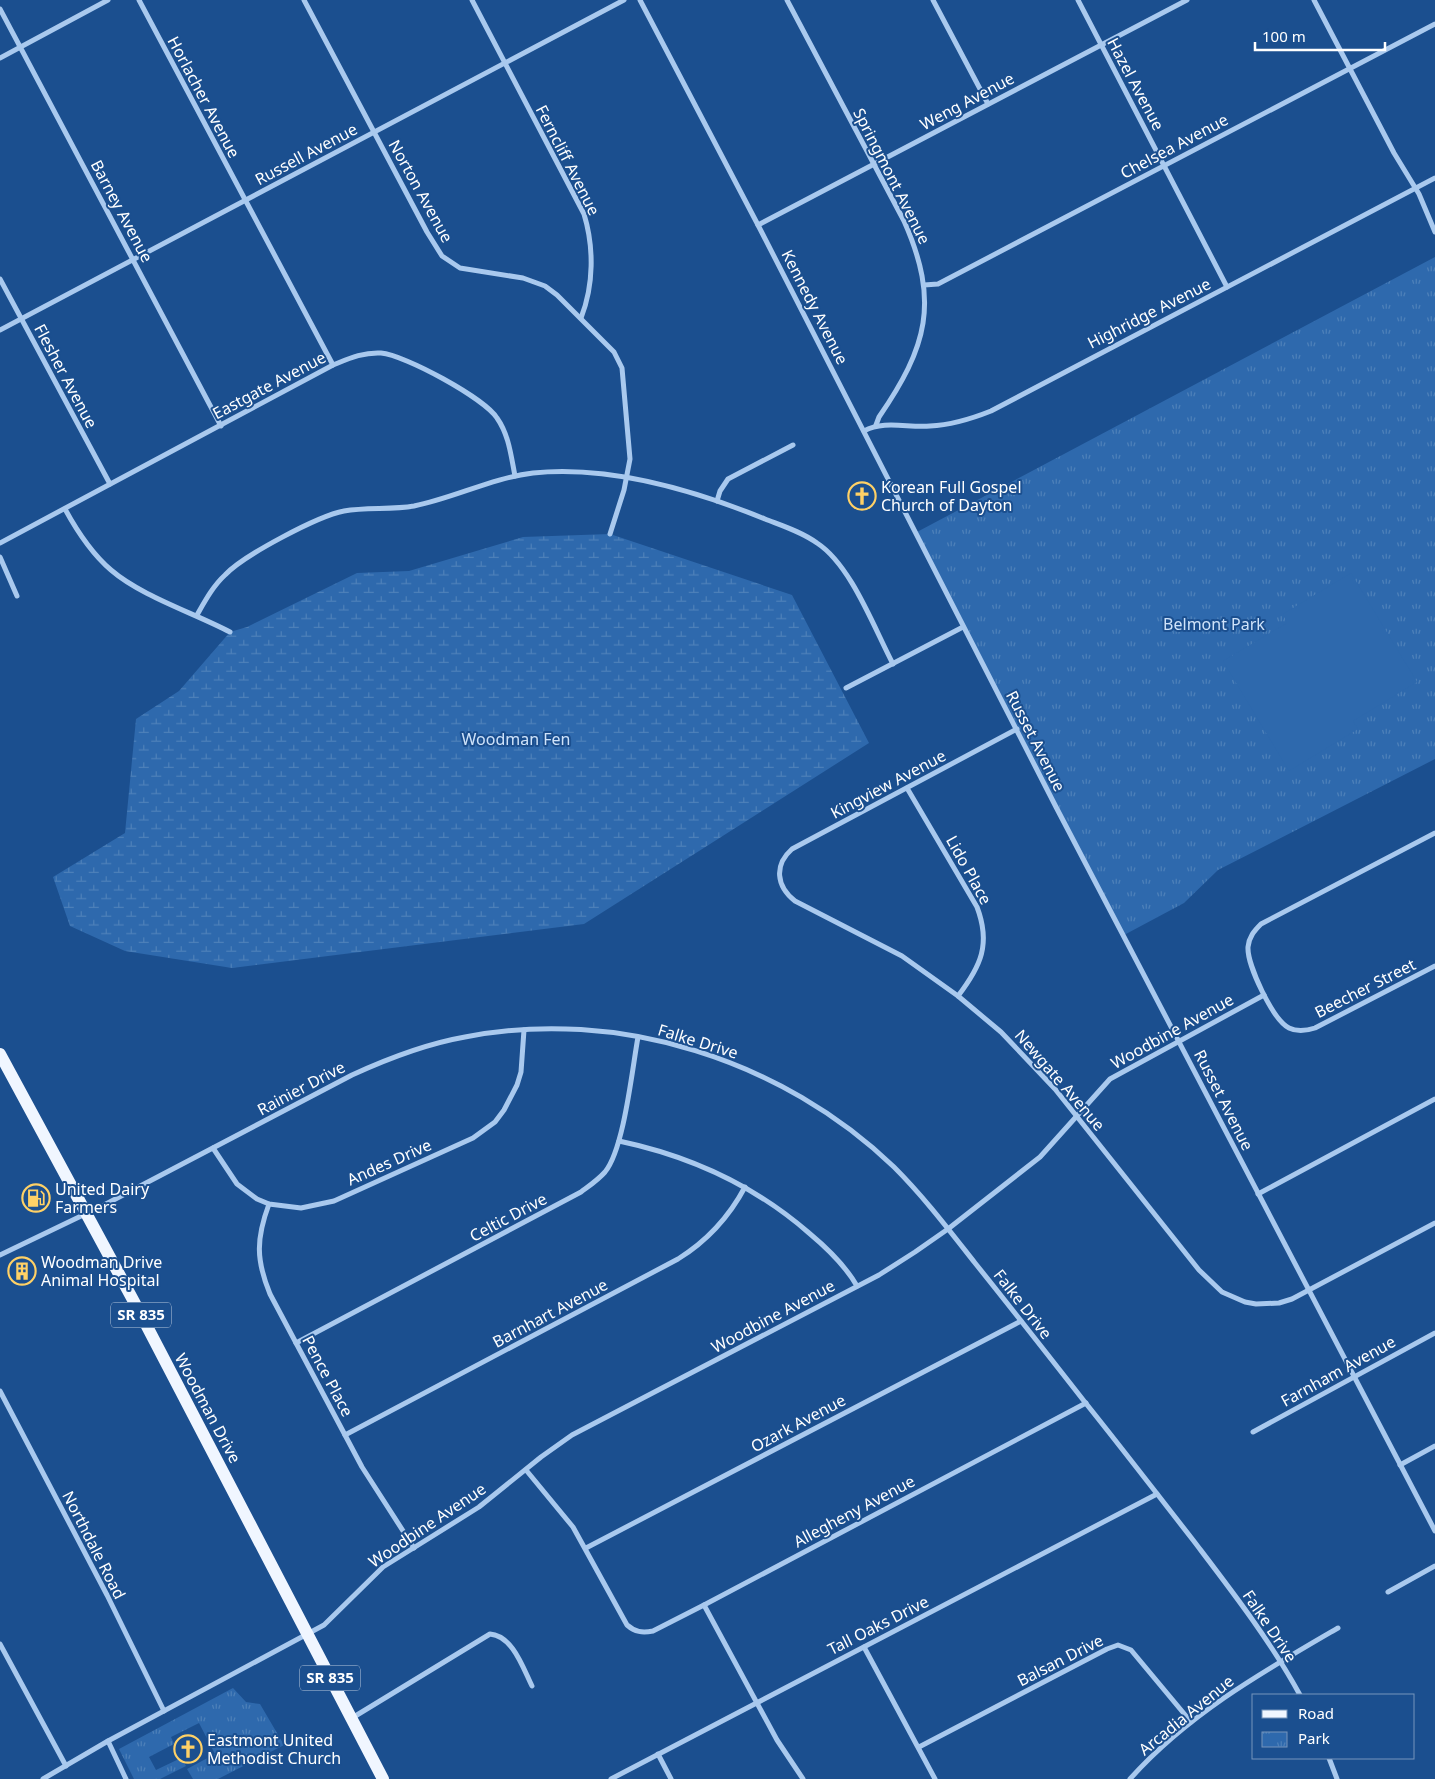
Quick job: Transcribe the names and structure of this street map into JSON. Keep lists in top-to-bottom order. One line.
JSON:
{"streets":{"main road":["SR 835","Woodman Drive"],"street":["Hazel Avenue","Horlacher Avenue","Weng Avenue","Chelsea Avenue","Russell Avenue","Ferncliff Avenue","Springmont Avenue","Norton Avenue","Barney Avenue","Kennedy Avenue","Highridge Avenue","Flesher Avenue","Eastgate Avenue","Russet Avenue","Kingview Avenue","Lido Place","Beecher Street","Woodbine Avenue","Falke Drive","Newgate Avenue","Rainier Drive","Andes Drive","Celtic Drive","Barnhart Avenue","Farnham Avenue","Pence Place","Ozark Avenue","Allegheny Avenue","Northdale Road","Tall Oaks Drive","Balsan Drive","Arcadia Avenue"]},"crossings":[["Hazel Avenue","Weng Avenue"],["Hazel Avenue","Chelsea Avenue"],["Hazel Avenue","Highridge Avenue"],["Horlacher Avenue","Russell Avenue"],["Horlacher Avenue","Eastgate Avenue"],["Weng Avenue","Springmont Avenue"],["Weng Avenue","Kennedy Avenue"],["Chelsea Avenue","Springmont Avenue"],["Russell Avenue","Ferncliff Avenue"],["Russell Avenue","Norton Avenue"],["Russell Avenue","Barney Avenue"],["Russell Avenue","Flesher Avenue"],["Ferncliff Avenue","Norton Avenue"],["Springmont Avenue","Highridge Avenue"],["Barney Avenue","Eastgate Avenue"],["Kennedy Avenue","Highridge Avenue"],["Kennedy Avenue","Russet Avenue"],["Flesher Avenue","Eastgate Avenue"],["Russet Avenue","Kingview Avenue"],["Russet Avenue","Woodbine Avenue"],["Russet Avenue","Newgate Avenue"],["Russet Avenue","Farnham Avenue"],["Kingview Avenue","Lido Place"],["Kingview Avenue","Newgate Avenue"],["Lido Place","Newgate Avenue"],["Beecher Street","Woodbine Avenue"],["Woodbine Avenue","Falke Drive"],["Woodbine Avenue","Newgate Avenue"],["Woodbine Avenue","Pence Place"],["Woodbine Avenue","Woodman Drive"],["Woodbine Avenue","Northdale Road"],["Falke Drive","Rainier Drive"],["Falke Drive","Celtic Drive"],["Falke Drive","Ozark Avenue"],["Falke Drive","Allegheny Avenue"],["Falke Drive","Tall Oaks Drive"],["Falke Drive","Arcadia Avenue"],["Rainier Drive","Andes Drive"],["Rainier Drive","Celtic Drive"],["Rainier Drive","Woodman Drive"],["Andes Drive","Pence Place"],["Celtic Drive","Pence Place"],["Barnhart Avenue","Pence Place"],["Ozark Avenue","Allegheny Avenue"],["Balsan Drive","Arcadia Avenue"]],"parks":["Belmont Park","Woodman Fen"],"places":{"church":["Korean Full Gospel Church of Dayton","Eastmont United Methodist Church"],"fuel station":["United Dairy Farmers"],"building":["Woodman Drive Animal Hospital"]},"legend":["Road","Park"],"scale_bar":"100 m"}
